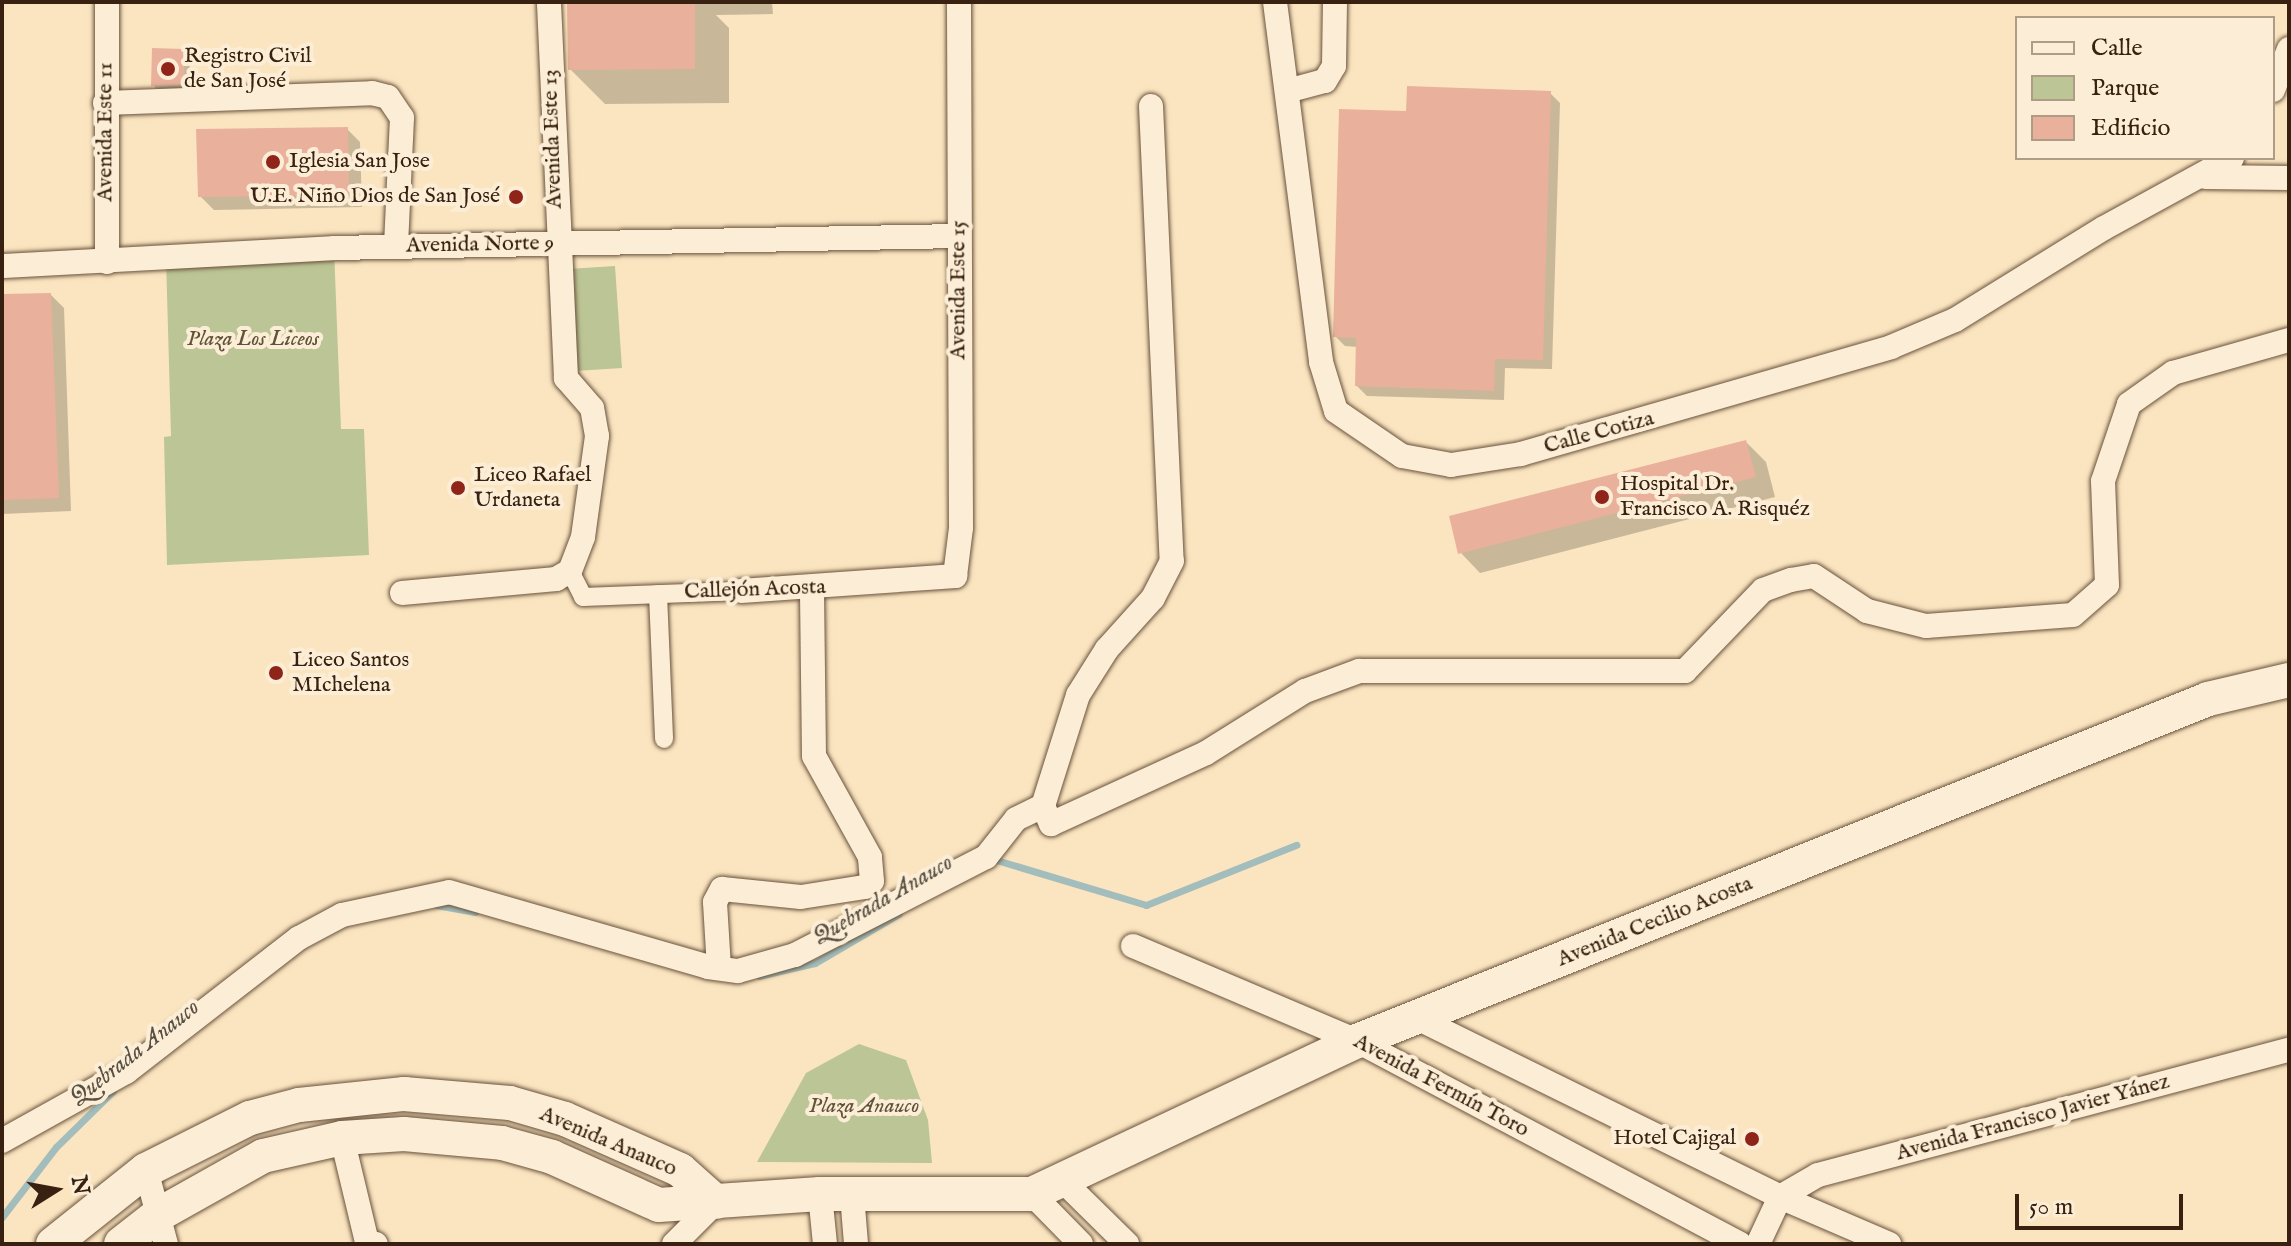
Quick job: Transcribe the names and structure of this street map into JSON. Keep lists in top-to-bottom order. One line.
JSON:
{"streets":{"main road":["Avenida Cecilio Acosta","Avenida Anauco"],"street":["Avenida Este 11","Avenida Este 13","Avenida Norte 9","Avenida Este 15","Calle Cotiza","Callejón Acosta","Avenida Fermín Toro","Avenida Francisco Javier Yánez"]},"crossings":[["Avenida Este 11","Avenida Norte 9"],["Avenida Este 13","Avenida Norte 9"],["Avenida Este 13","Callejón Acosta"],["Avenida Norte 9","Avenida Este 15"],["Avenida Este 15","Callejón Acosta"],["Avenida Cecilio Acosta","Avenida Fermín Toro"],["Avenida Cecilio Acosta","Avenida Anauco"]],"water":["Quebrada Anauco"],"parks":["Plaza Los Liceos","Plaza Anauco"],"places":["Registro Civil de San José","Iglesia San Jose","U.E. Niño Dios de San José","Liceo Rafael Urdaneta","Hospital Dr. Francisco A. Risquéz","Liceo Santos MIchelena","Hotel Cajigal"],"legend":["Calle","Parque","Edificio"],"scale_bar":"50 m","north":"right"}
